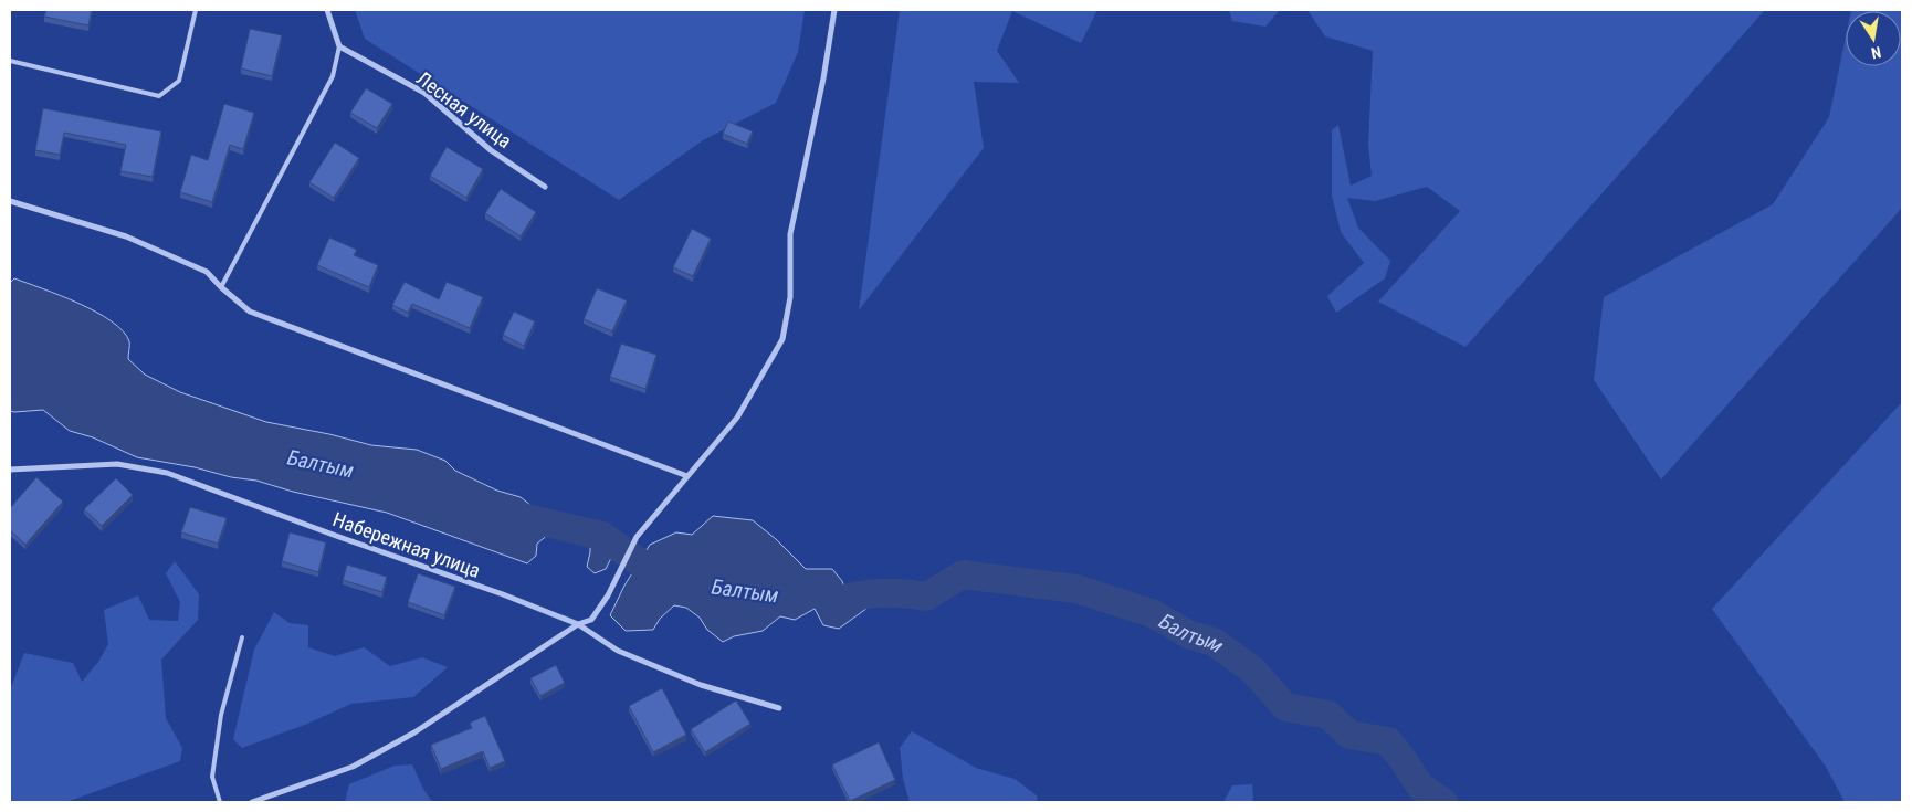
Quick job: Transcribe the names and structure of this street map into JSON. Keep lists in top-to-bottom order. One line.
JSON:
{"streets":{"street":["Лесная улица","Набережная улица"]},"water":["Балтым"],"north":"bottom"}
